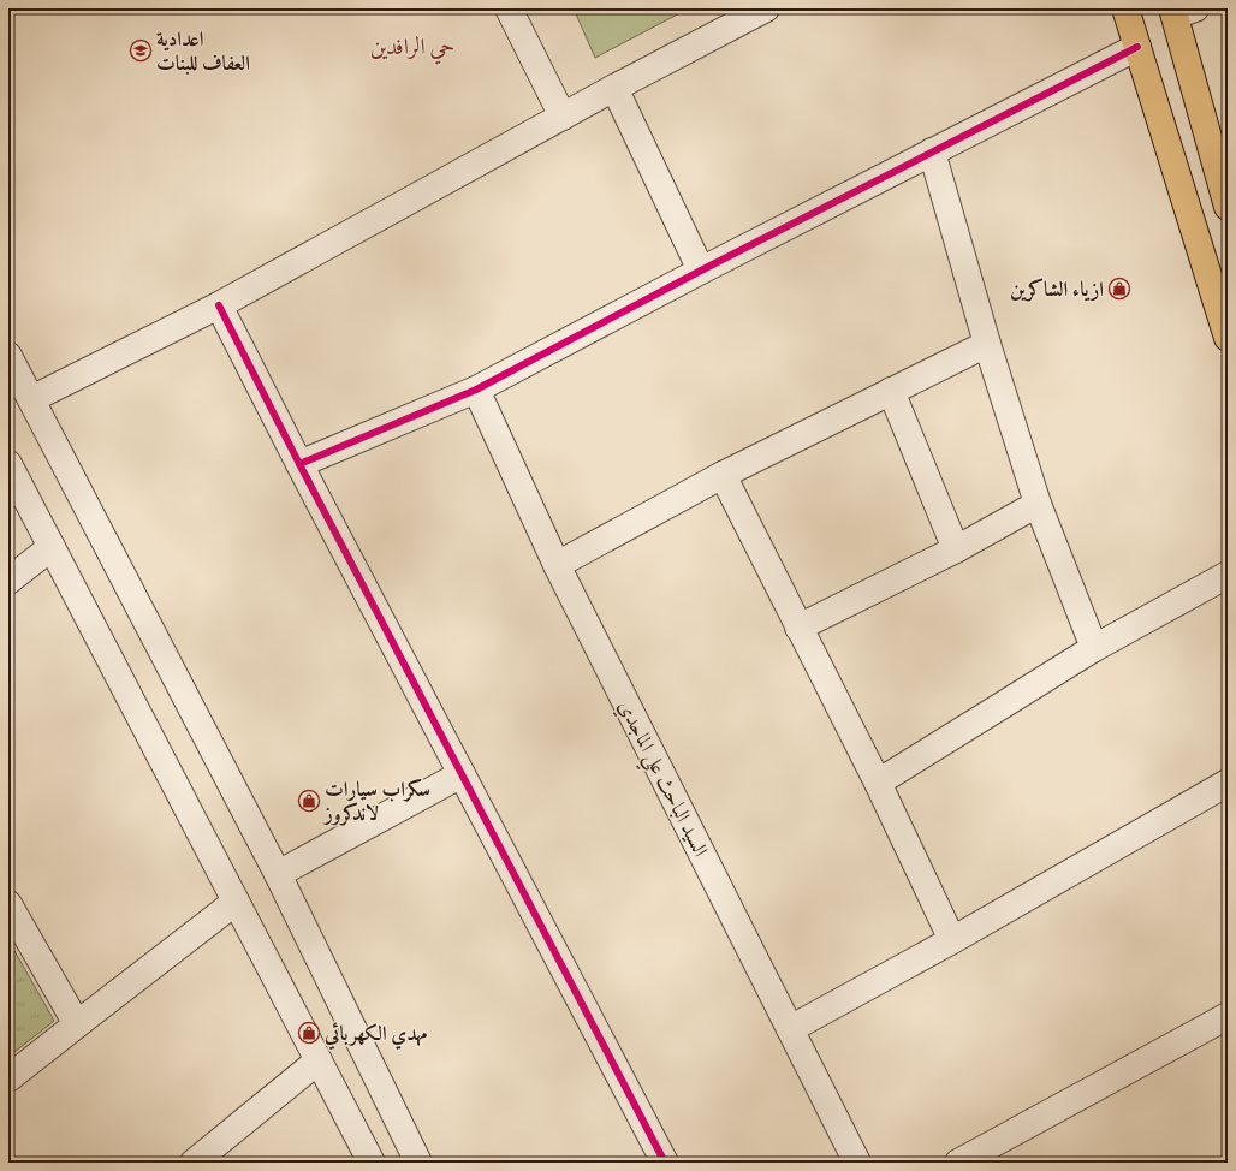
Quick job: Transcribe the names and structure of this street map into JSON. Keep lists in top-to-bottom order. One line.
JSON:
{"streets":{"street":["السيد الباحث علي الماجدي"]},"districts":["حي الرافدين"],"places":{"school or university":["اعدادية العفاف للبنات"],"shop":["ازياء الشاكرين","سكراب سيارات لاندكروز","مهدي الكهربائي"]}}
